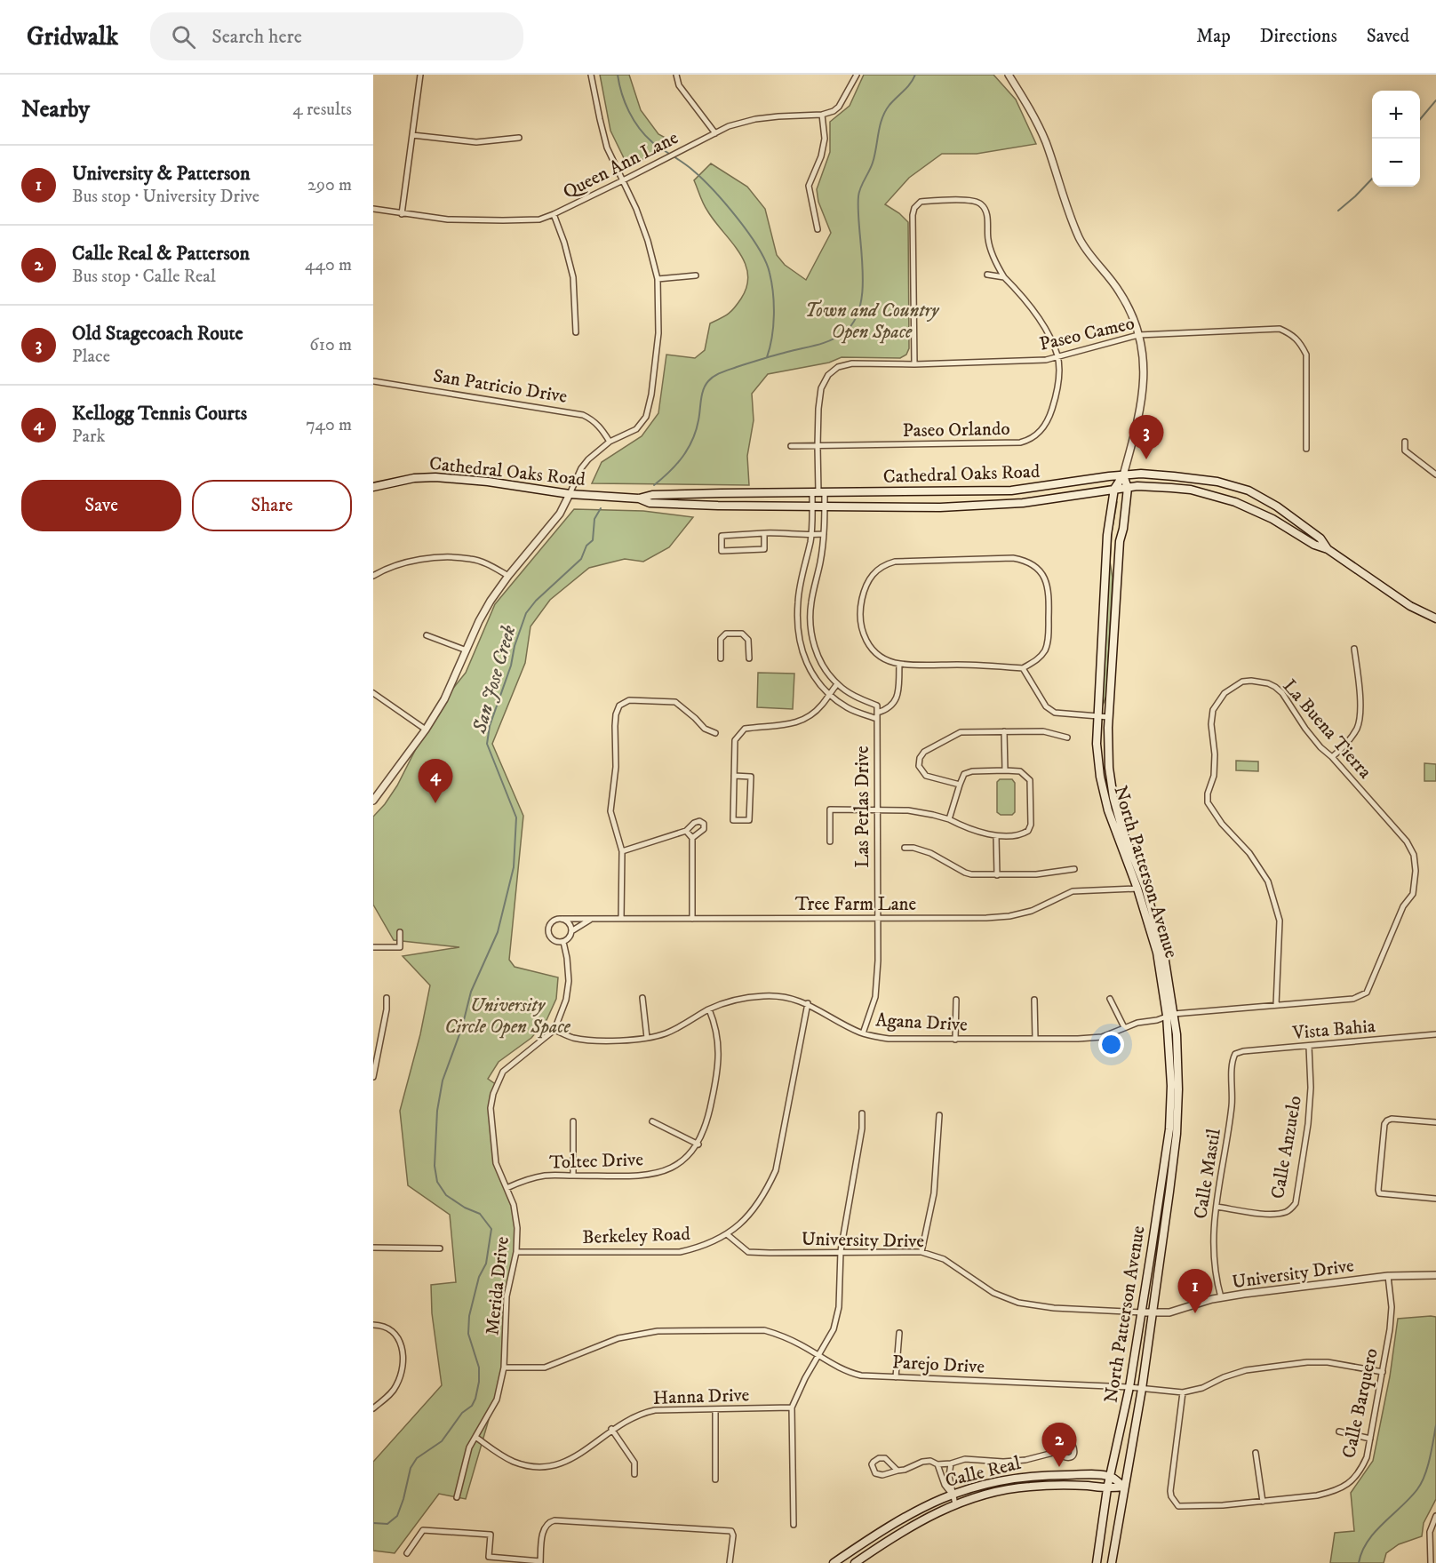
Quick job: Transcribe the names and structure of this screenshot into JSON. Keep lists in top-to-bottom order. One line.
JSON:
{"streets":{"main road":["Cathedral Oaks Road","North Patterson Avenue","Calle Real"],"street":["Queen Ann Lane","Paseo Cameo","San Patricio Drive","Paseo Orlando","La Buena Tierra","Las Perlas Drive","Tree Farm Lane","Agana Drive","Vista Bahia","Calle Anzuelo","Toltec Drive","Calle Mastil","Berkeley Road","University Drive","Merida Drive","Parejo Drive","Hanna Drive","Calle Barquero"]},"crossings":[["Paseo Cameo","Paseo Orlando"],["Paseo Cameo","Cathedral Oaks Road"],["Paseo Cameo","North Patterson Avenue"],["Cathedral Oaks Road","North Patterson Avenue"],["La Buena Tierra","Vista Bahia"],["Las Perlas Drive","Tree Farm Lane"],["Las Perlas Drive","Agana Drive"],["North Patterson Avenue","Tree Farm Lane"],["North Patterson Avenue","Agana Drive"],["North Patterson Avenue","Vista Bahia"],["North Patterson Avenue","University Drive"],["North Patterson Avenue","Parejo Drive"],["North Patterson Avenue","Calle Real"],["Agana Drive","Vista Bahia"],["Agana Drive","Toltec Drive"],["Agana Drive","Berkeley Road"],["Agana Drive","Merida Drive"],["Vista Bahia","Calle Anzuelo"],["Vista Bahia","Calle Mastil"],["Calle Anzuelo","Calle Mastil"],["Toltec Drive","Merida Drive"],["Calle Mastil","University Drive"],["Berkeley Road","University Drive"],["Berkeley Road","Merida Drive"],["University Drive","Calle Barquero"],["Merida Drive","Parejo Drive"],["Merida Drive","Hanna Drive"],["Parejo Drive","Calle Barquero"]],"water":["San Jose Creek"],"parks":["Town and Country Open Space","University Circle Open Space"],"page":{"header":"Gridwalk","search":"Search here","nav":["Map","Directions","Saved"],"heading":["Nearby","4 results"],"map_buttons":["+","−"],"list":[{"mark":"1","name":"University & Patterson","note":"Bus stop · University Drive","value":"290 m"},{"mark":"2","name":"Calle Real & Patterson","note":"Bus stop · Calle Real","value":"440 m"},{"mark":"3","name":"Old Stagecoach Route","note":"Place","value":"610 m"},{"mark":"4","name":"Kellogg Tennis Courts","note":"Park","value":"740 m"}],"pins":["3","4","1","2"],"buttons":["Save","Share"]}}
